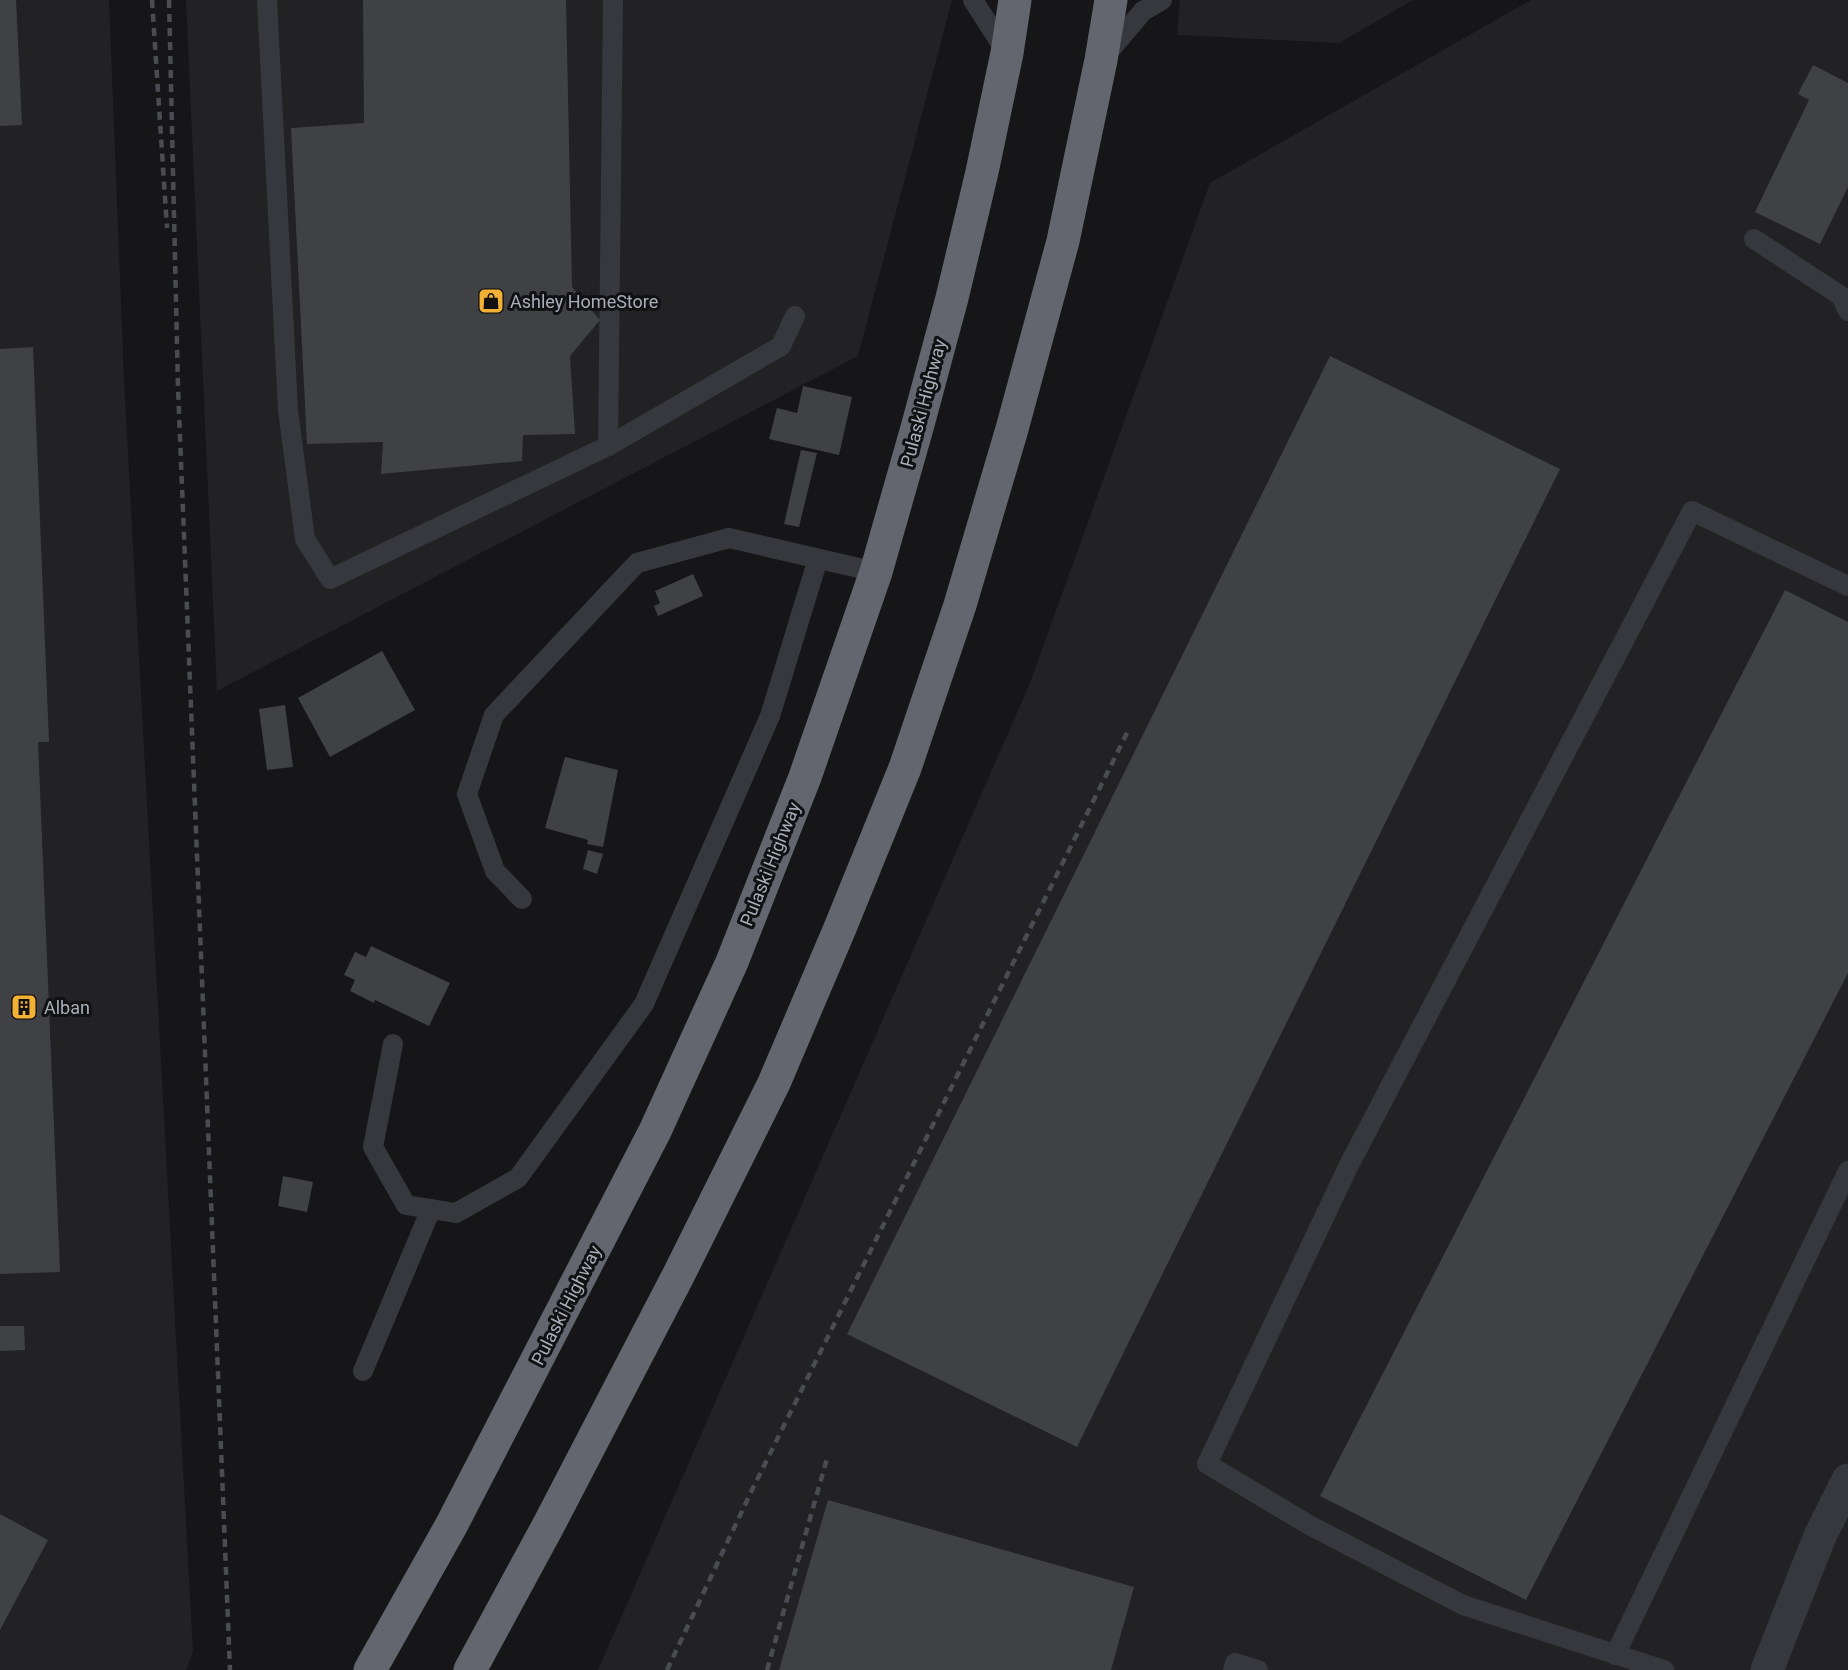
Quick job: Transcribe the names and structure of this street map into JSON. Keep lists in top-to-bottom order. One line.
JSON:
{"streets":{"highway":["Pulaski Highway"]},"places":{"shop":["Ashley HomeStore"],"building":["Alban"]}}
